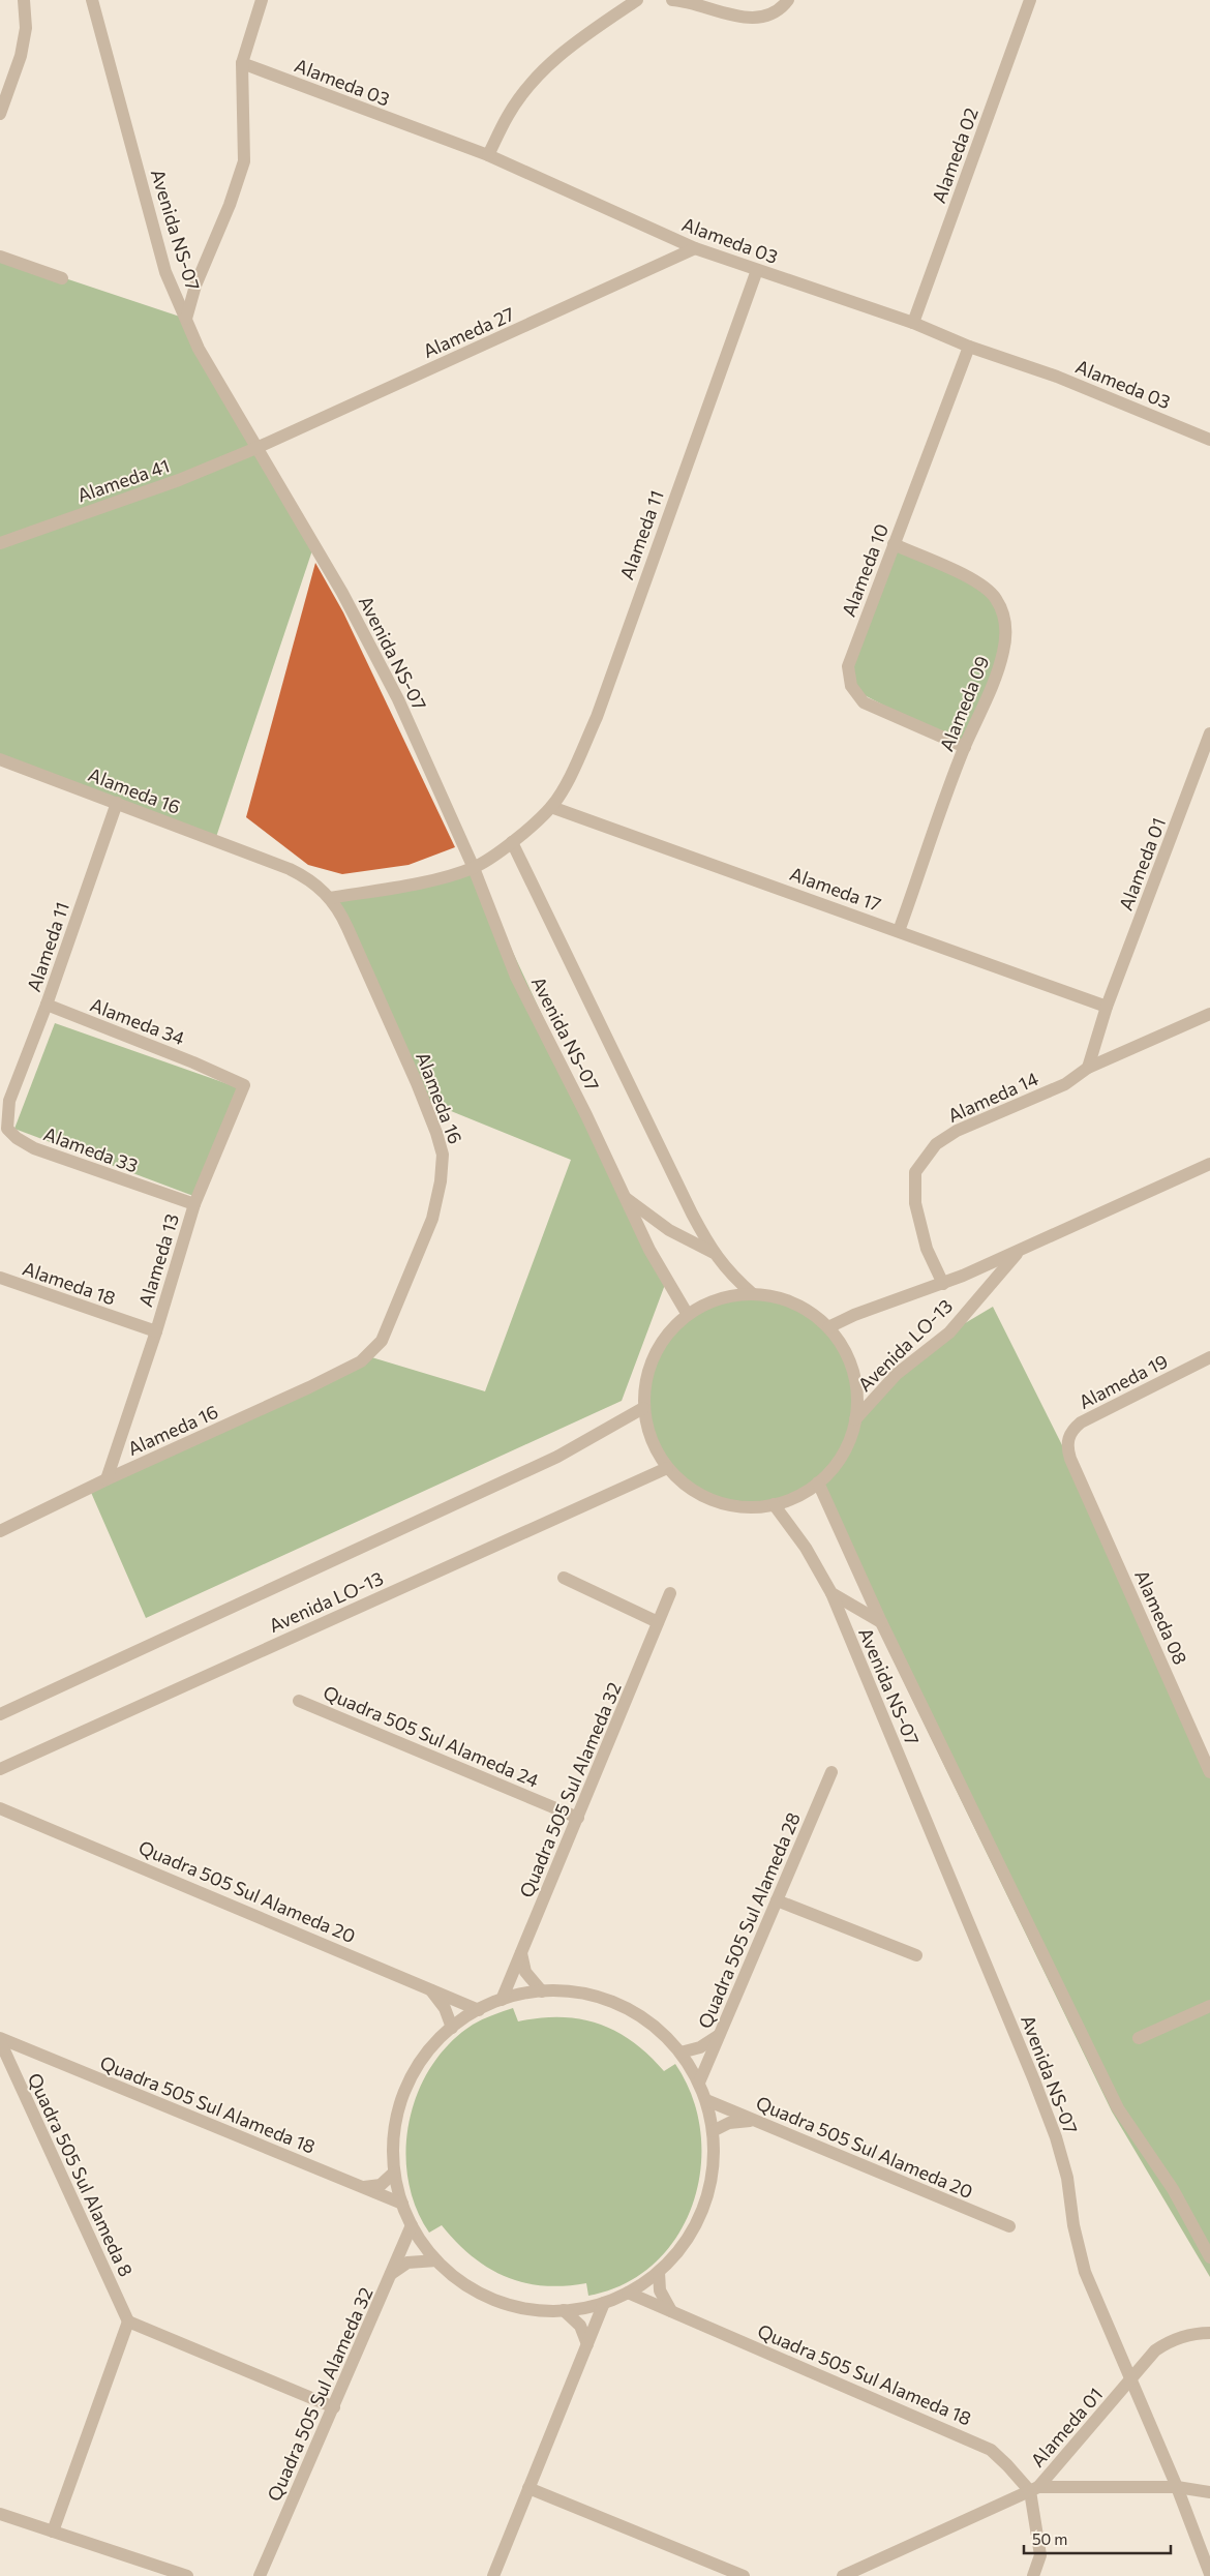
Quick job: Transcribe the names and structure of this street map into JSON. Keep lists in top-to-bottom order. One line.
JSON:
{"streets":{"street":["Alameda 03","Alameda 02","Avenida NS-07","Alameda 27","Alameda 41","Alameda 11","Alameda 10","Alameda 09","Alameda 16","Alameda 01","Alameda 17","Alameda 34","Alameda 14","Alameda 33","Alameda 13","Alameda 18","Avenida LO-13","Alameda 19","Alameda 08","Quadra 505 Sul Alameda 24","Quadra 505 Sul Alameda 32","Quadra 505 Sul Alameda 20","Quadra 505 Sul Alameda 28","Quadra 505 Sul Alameda 18","Quadra 505 Sul Alameda 8"]},"crossings":[["Alameda 03","Alameda 02"],["Alameda 03","Alameda 27"],["Alameda 03","Alameda 11"],["Alameda 03","Alameda 10"],["Avenida NS-07","Alameda 27"],["Avenida NS-07","Alameda 41"],["Avenida NS-07","Alameda 11"],["Avenida NS-07","Alameda 01"],["Alameda 27","Alameda 41"],["Alameda 11","Alameda 16"],["Alameda 11","Alameda 17"],["Alameda 11","Alameda 34"],["Alameda 11","Alameda 33"],["Alameda 10","Alameda 09"],["Alameda 09","Alameda 17"],["Alameda 16","Alameda 13"],["Alameda 01","Alameda 17"],["Alameda 01","Alameda 14"],["Alameda 01","Quadra 505 Sul Alameda 18"],["Alameda 34","Alameda 13"],["Alameda 14","Avenida LO-13"],["Alameda 33","Alameda 13"],["Alameda 13","Alameda 18"],["Alameda 19","Alameda 08"],["Quadra 505 Sul Alameda 24","Quadra 505 Sul Alameda 32"]],"scale_bar":"50 m"}
